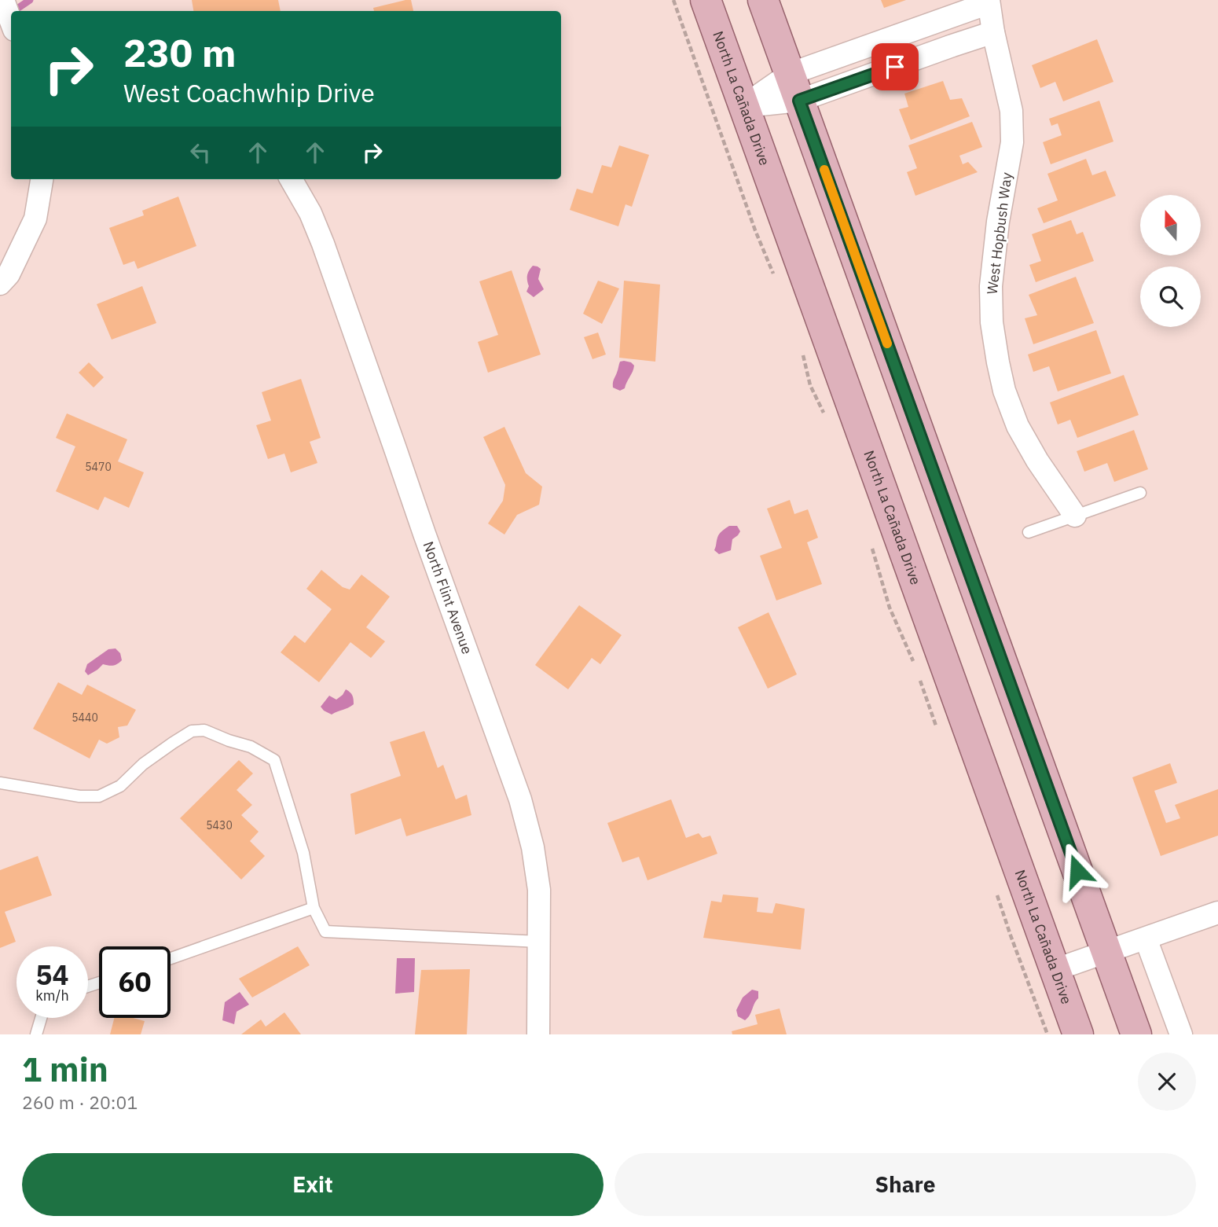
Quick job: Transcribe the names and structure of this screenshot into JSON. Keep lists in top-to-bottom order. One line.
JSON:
{"streets":{"main road":["North La Cañada Drive"],"street":["West Hopbush Way","North Flint Avenue"]},"house_numbers":["5470","5440","5430"],"north":"top","page":{"turn":["230 m","West Coachwhip Drive"],"speed":"54 km/h","limit":"60","heading":["1 min","260 m · 20:01"],"buttons":["Exit","Share"]}}
